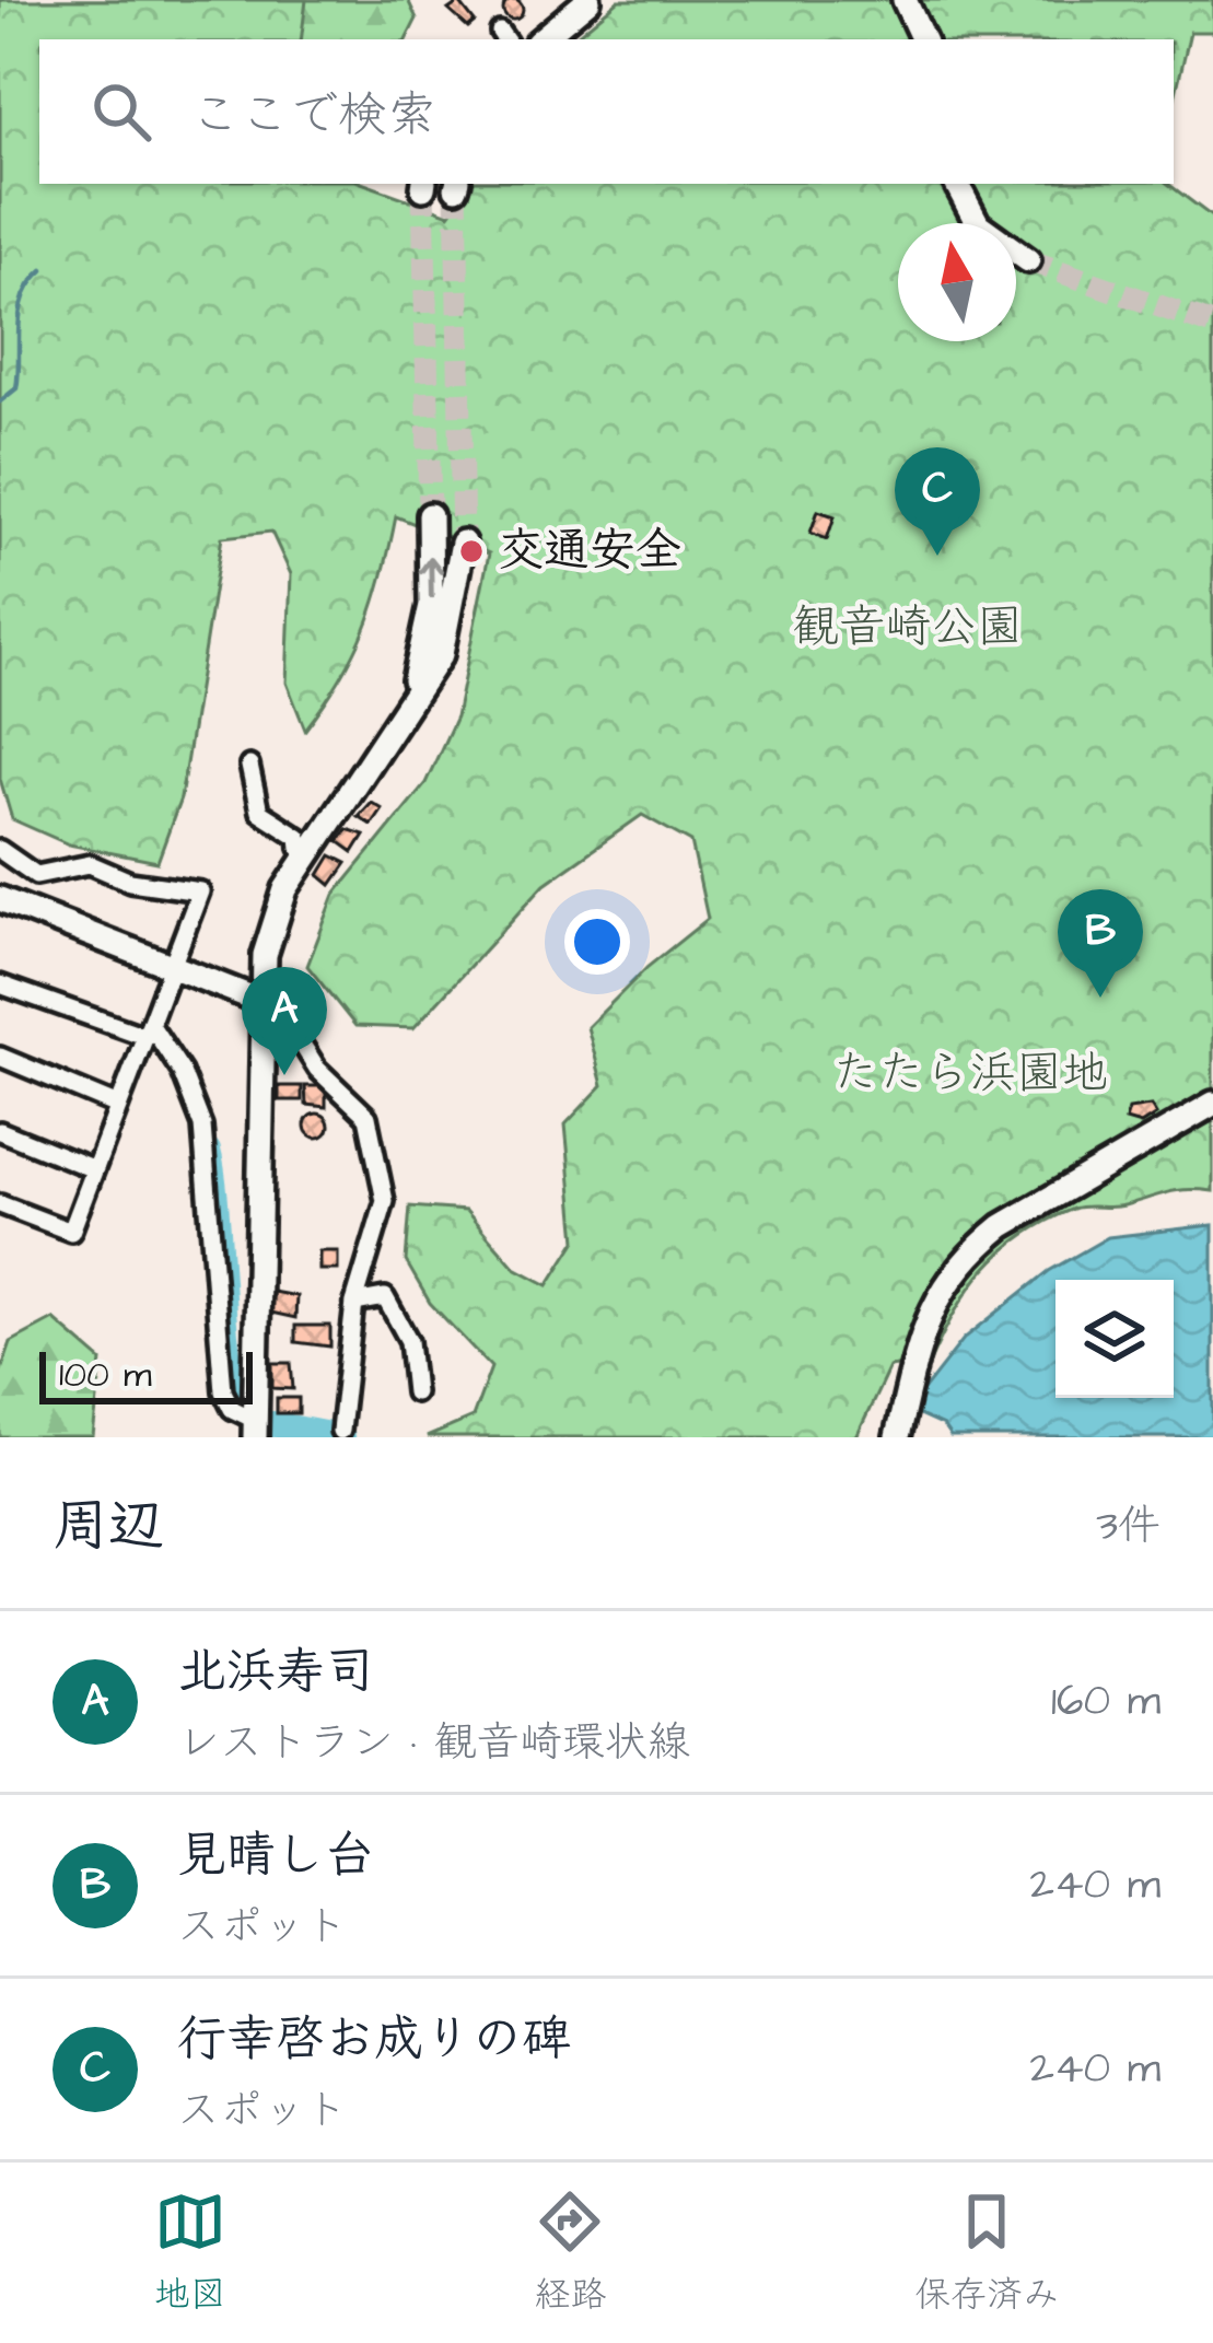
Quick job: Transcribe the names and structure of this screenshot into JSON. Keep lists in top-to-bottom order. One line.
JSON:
{"parks":["観音崎公園","たたら浜園地"],"places":["交通安全"],"scale_bar":"100 m","north":"top","page":{"search":"ここで検索","pins":["C","B","A"],"scale":"100 m","heading":["周辺","3件"],"list":[{"mark":"A","name":"北浜寿司","note":"レストラン · 観音崎環状線","value":"160 m"},{"mark":"B","name":"見晴し台","note":"スポット","value":"240 m"},{"mark":"C","name":"行幸啓お成りの碑","note":"スポット","value":"240 m"}],"nav":["地図","経路","保存済み"]}}
